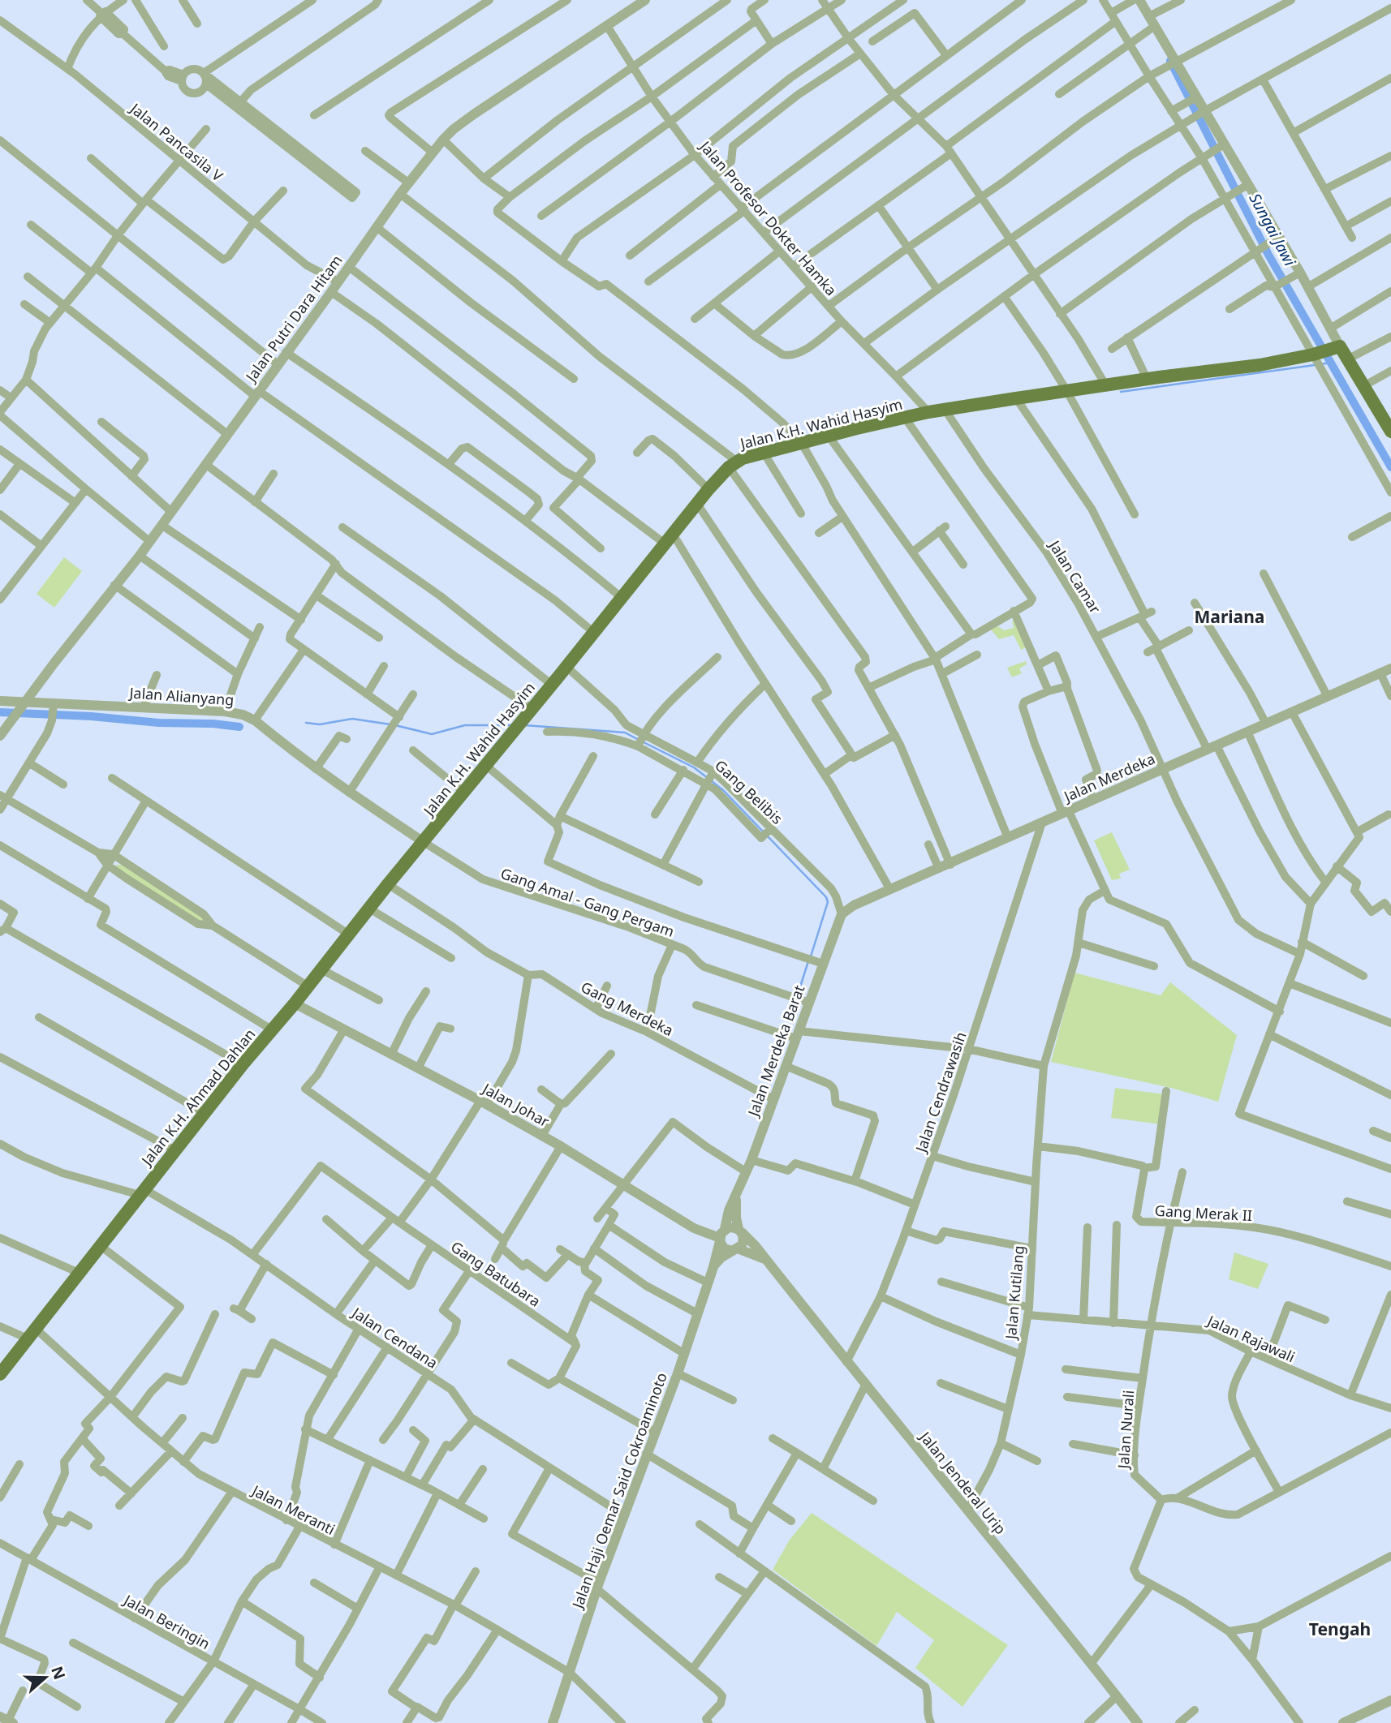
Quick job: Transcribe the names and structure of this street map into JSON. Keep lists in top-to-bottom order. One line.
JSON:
{"streets":{"main road":["Jalan K.H. Wahid Hasyim","Jalan K.H. Ahmad Dahlan"],"street":["Jalan Pancasila V","Jalan Profesor Dokter Hamka","Jalan Putri Dara Hitam","Jalan Camar","Jalan Alianyang","Jalan Merdeka","Gang Belibis","Gang Amal - Gang Pergam","Gang Merdeka","Jalan Merdeka Barat","Jalan Cendrawasih","Jalan Johar","Gang Merak II","Gang Batubara","Jalan Kutilang","Jalan Cendana","Jalan Rajawali","Jalan Nurali","Jalan Jenderal Urip","Jalan Haji Oemar Said Cokroaminoto","Jalan Meranti","Jalan Beringin"]},"crossings":[["Jalan Pancasila V","Jalan Putri Dara Hitam"],["Jalan Profesor Dokter Hamka","Jalan Putri Dara Hitam"],["Jalan Profesor Dokter Hamka","Jalan K.H. Wahid Hasyim"],["Jalan Putri Dara Hitam","Jalan Alianyang"],["Jalan K.H. Wahid Hasyim","Jalan Camar"],["Jalan K.H. Wahid Hasyim","Jalan Alianyang"],["Jalan K.H. Wahid Hasyim","Gang Belibis"],["Jalan K.H. Wahid Hasyim","Gang Amal - Gang Pergam"],["Jalan K.H. Wahid Hasyim","Jalan K.H. Ahmad Dahlan"],["Jalan Camar","Jalan Merdeka"],["Jalan Alianyang","Gang Amal - Gang Pergam"],["Jalan Alianyang","Jalan K.H. Ahmad Dahlan"],["Jalan Merdeka","Gang Belibis"],["Jalan Merdeka","Jalan Merdeka Barat"],["Jalan Merdeka","Jalan Cendrawasih"],["Gang Belibis","Jalan Merdeka Barat"],["Gang Amal - Gang Pergam","Jalan Merdeka Barat"],["Gang Amal - Gang Pergam","Jalan K.H. Ahmad Dahlan"],["Gang Merdeka","Jalan Merdeka Barat"],["Gang Merdeka","Jalan K.H. Ahmad Dahlan"],["Jalan Merdeka Barat","Jalan Johar"],["Jalan Merdeka Barat","Jalan Jenderal Urip"],["Jalan Merdeka Barat","Jalan Haji Oemar Said Cokroaminoto"],["Jalan Cendrawasih","Jalan Jenderal Urip"],["Jalan K.H. Ahmad Dahlan","Jalan Johar"],["Jalan K.H. Ahmad Dahlan","Jalan Cendana"],["Jalan K.H. Ahmad Dahlan","Jalan Meranti"],["Jalan Johar","Jalan Jenderal Urip"],["Jalan Johar","Jalan Haji Oemar Said Cokroaminoto"],["Gang Merak II","Jalan Nurali"],["Gang Batubara","Jalan Cendana"],["Jalan Kutilang","Jalan Rajawali"],["Jalan Kutilang","Jalan Jenderal Urip"],["Jalan Cendana","Jalan Haji Oemar Said Cokroaminoto"],["Jalan Rajawali","Jalan Nurali"],["Jalan Jenderal Urip","Jalan Haji Oemar Said Cokroaminoto"],["Jalan Haji Oemar Said Cokroaminoto","Jalan Meranti"]],"districts":["Mariana","Tengah"],"water":["Sungai Jawi"],"north":"right"}
